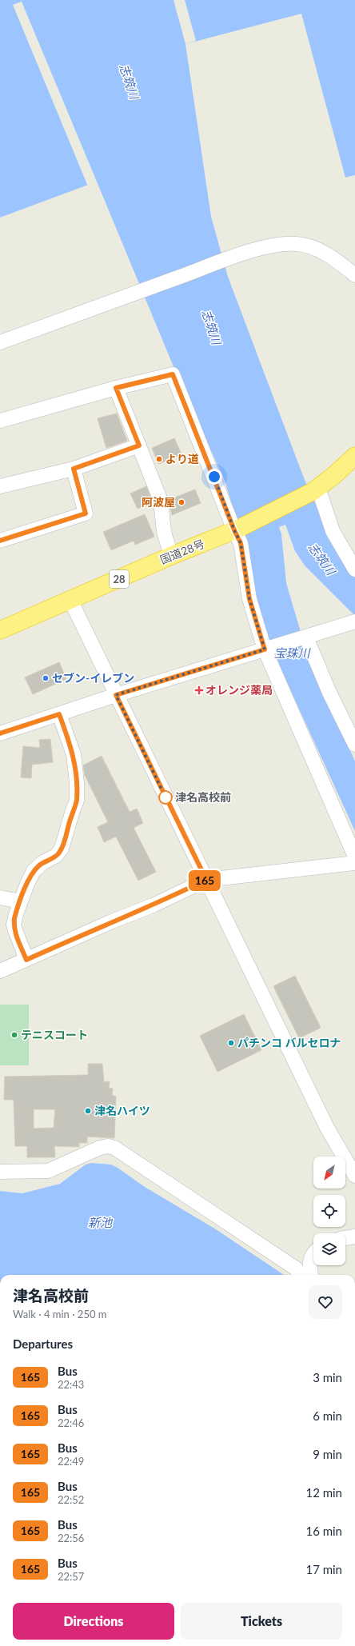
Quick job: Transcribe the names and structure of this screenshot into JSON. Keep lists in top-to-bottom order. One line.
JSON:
{"streets":{"highway":["国道28号","28"]},"water":["志筑川","宝珠川","新池"],"places":{"other":["より道","阿波屋","セブン-イレブン","津名高校前","テニスコート","パチンコ バルセロナ","津名ハイツ"],"health":["オレンジ薬局"]},"lines":["bus line 165"],"north":"bottom left","page":{"on_map":"165","heading":[["津名高校前","Walk · 4 min · 250 m"],"Departures"],"list":[{"mark":"165","name":"Bus","note":"22:43","value":"3 min"},{"mark":"165","name":"Bus","note":"22:46","value":"6 min"},{"mark":"165","name":"Bus","note":"22:49","value":"9 min"},{"mark":"165","name":"Bus","note":"22:52","value":"12 min"},{"mark":"165","name":"Bus","note":"22:56","value":"16 min"},{"mark":"165","name":"Bus","note":"22:57","value":"17 min"}],"buttons":["Directions","Tickets"]}}
